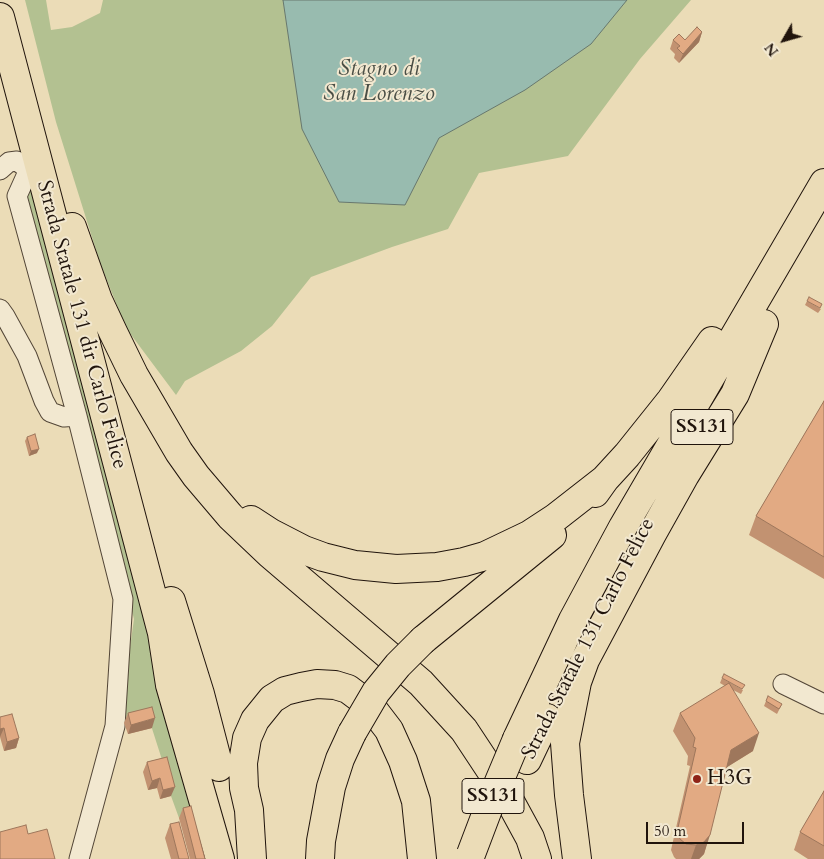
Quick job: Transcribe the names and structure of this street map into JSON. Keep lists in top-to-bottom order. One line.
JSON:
{"streets":{"highway":["Strada Statale 131 dir Carlo Felice","SS131","Strada Statale 131 Carlo Felice"]},"water":["Stagno di San Lorenzo"],"places":["H3G"],"scale_bar":"50 m","north":"bottom left"}
